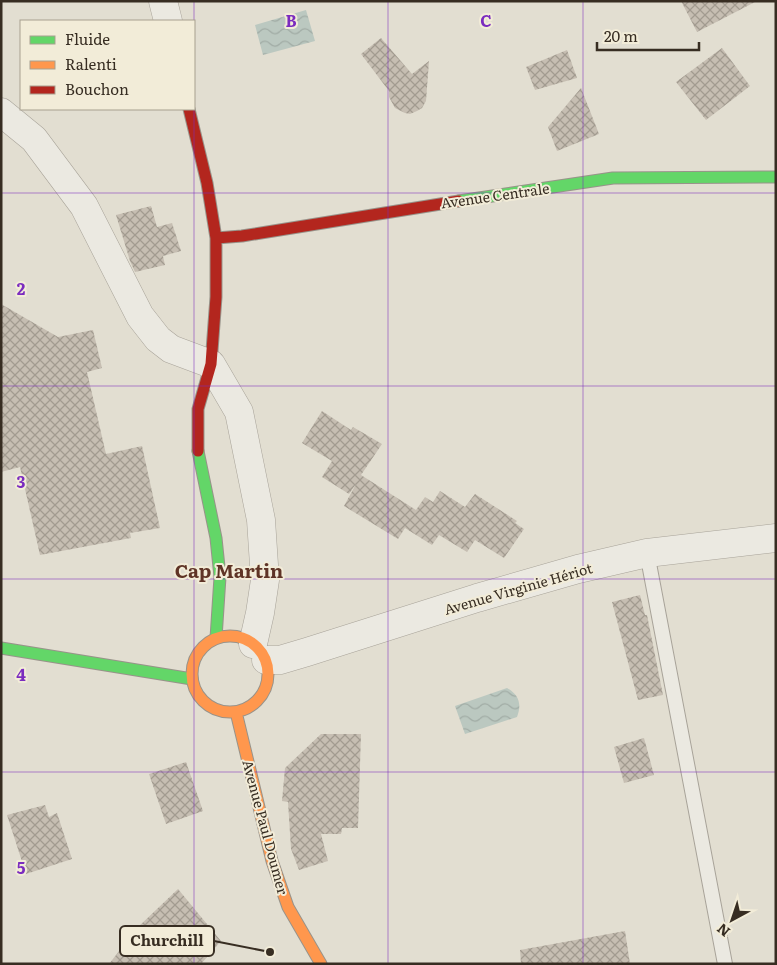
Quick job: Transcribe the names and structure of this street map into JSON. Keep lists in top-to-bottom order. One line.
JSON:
{"streets":{"street":["Avenue Centrale","Avenue Virginie Hériot","Avenue Paul Doumer"]},"crossings":[["Avenue Virginie Hériot","Avenue Paul Doumer"]],"districts":["Cap Martin"],"places":["Churchill"],"legend":["Fluide","Ralenti","Bouchon"],"scale_bar":"20 m","north":"bottom left","grid":{"columns":["B","C"],"rows":["2","3","4","5"]}}
